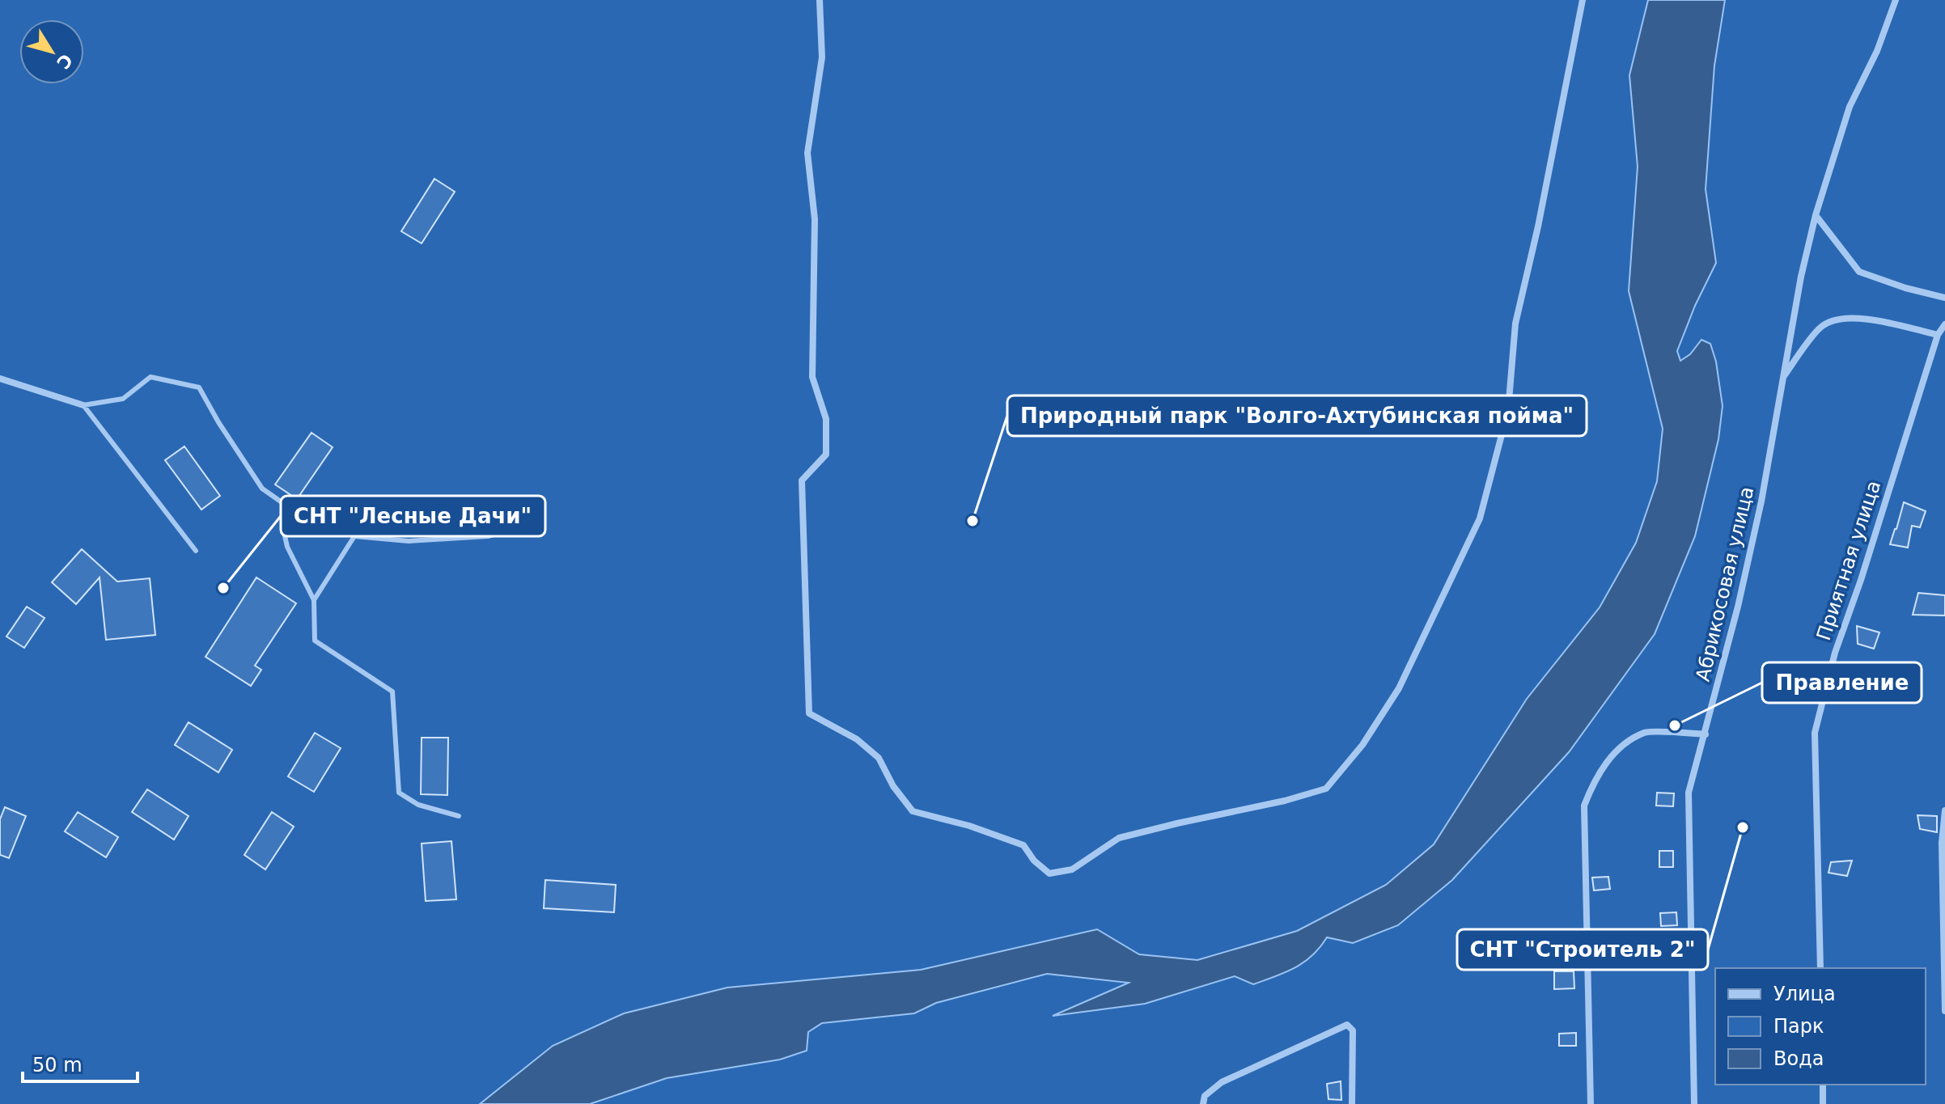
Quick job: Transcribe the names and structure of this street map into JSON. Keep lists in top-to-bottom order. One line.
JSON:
{"streets":{"street":["Приятная улица","Абрикосовая улица"]},"places":["Природный парк \"Волго-Ахтубинская пойма\"","СНТ \"Лесные Дачи\"","Правление","СНТ \"Строитель 2\""],"legend":["Улица","Парк","Вода"],"scale_bar":"50 m","north":"bottom right"}
